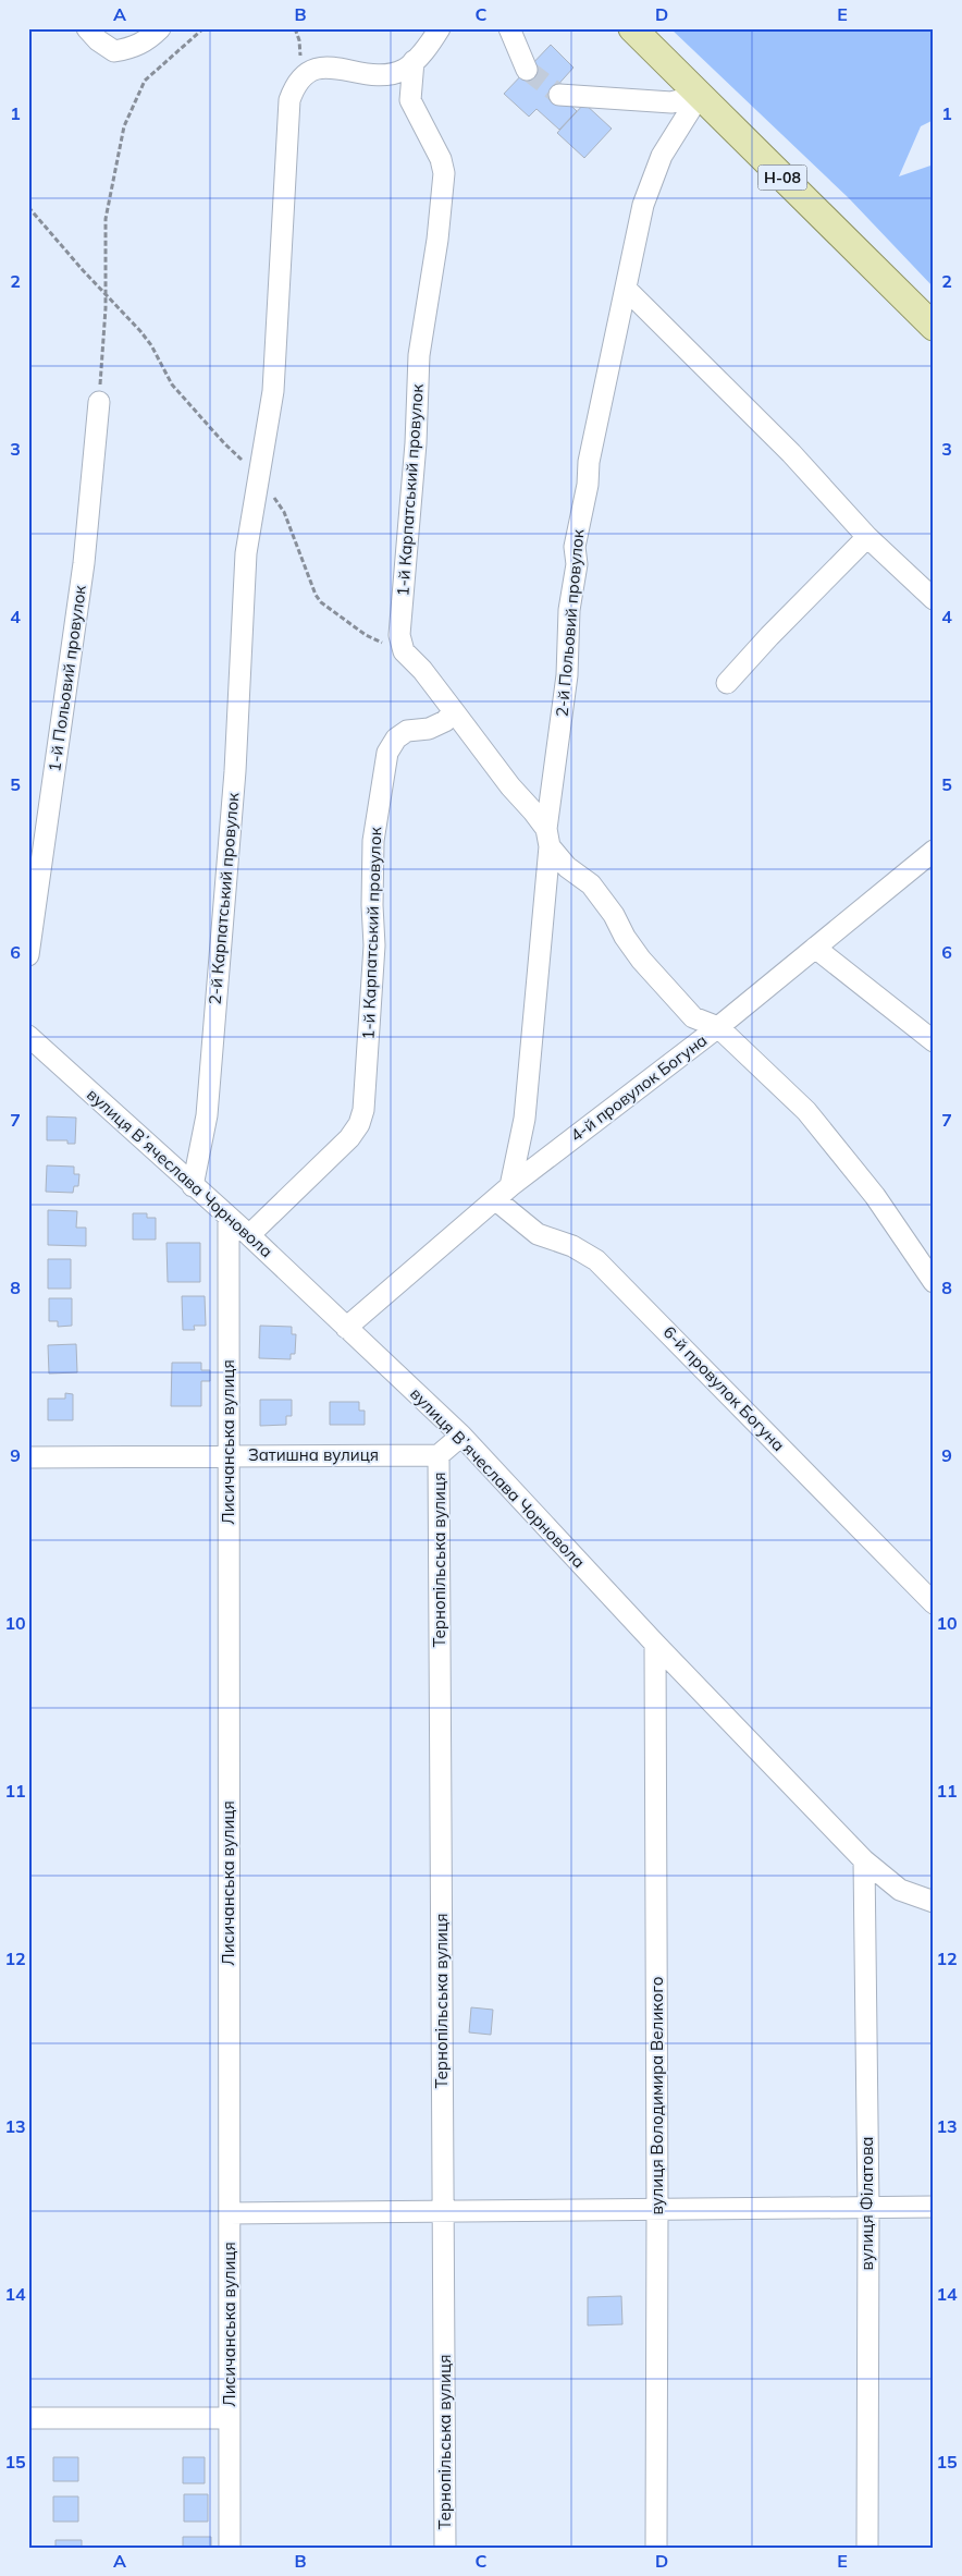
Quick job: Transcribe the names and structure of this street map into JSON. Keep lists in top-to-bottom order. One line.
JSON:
{"streets":{"main road":["Н-08"],"street":["1-й Карпатський провулок","2-й Польовий провулок","1-й Польовий провулок","2-й Карпатський провулок","4-й провулок Богуна","вулиця Вʼячеслава Чорновола","6-й провулок Богуна","Лисичанська вулиця","Затишна вулиця","Тернопільська вулиця","вулиця Володимира Великого","вулиця Філатова"]},"crossings":[["Н-08","2-й Польовий провулок"],["1-й Карпатський провулок","2-й Карпатський провулок"],["1-й Карпатський провулок","вулиця Вʼячеслава Чорновола"],["2-й Польовий провулок","4-й провулок Богуна"],["2-й Польовий провулок","6-й провулок Богуна"],["2-й Карпатський провулок","вулиця Вʼячеслава Чорновола"],["4-й провулок Богуна","вулиця Вʼячеслава Чорновола"],["4-й провулок Богуна","6-й провулок Богуна"],["вулиця Вʼячеслава Чорновола","Лисичанська вулиця"],["вулиця Вʼячеслава Чорновола","вулиця Володимира Великого"],["вулиця Вʼячеслава Чорновола","вулиця Філатова"],["Лисичанська вулиця","Затишна вулиця"],["Затишна вулиця","Тернопільська вулиця"]],"grid":{"columns":["A","B","C","D","E"],"rows":["1","2","3","4","5","6","7","8","9","10","11","12","13","14","15"]}}
